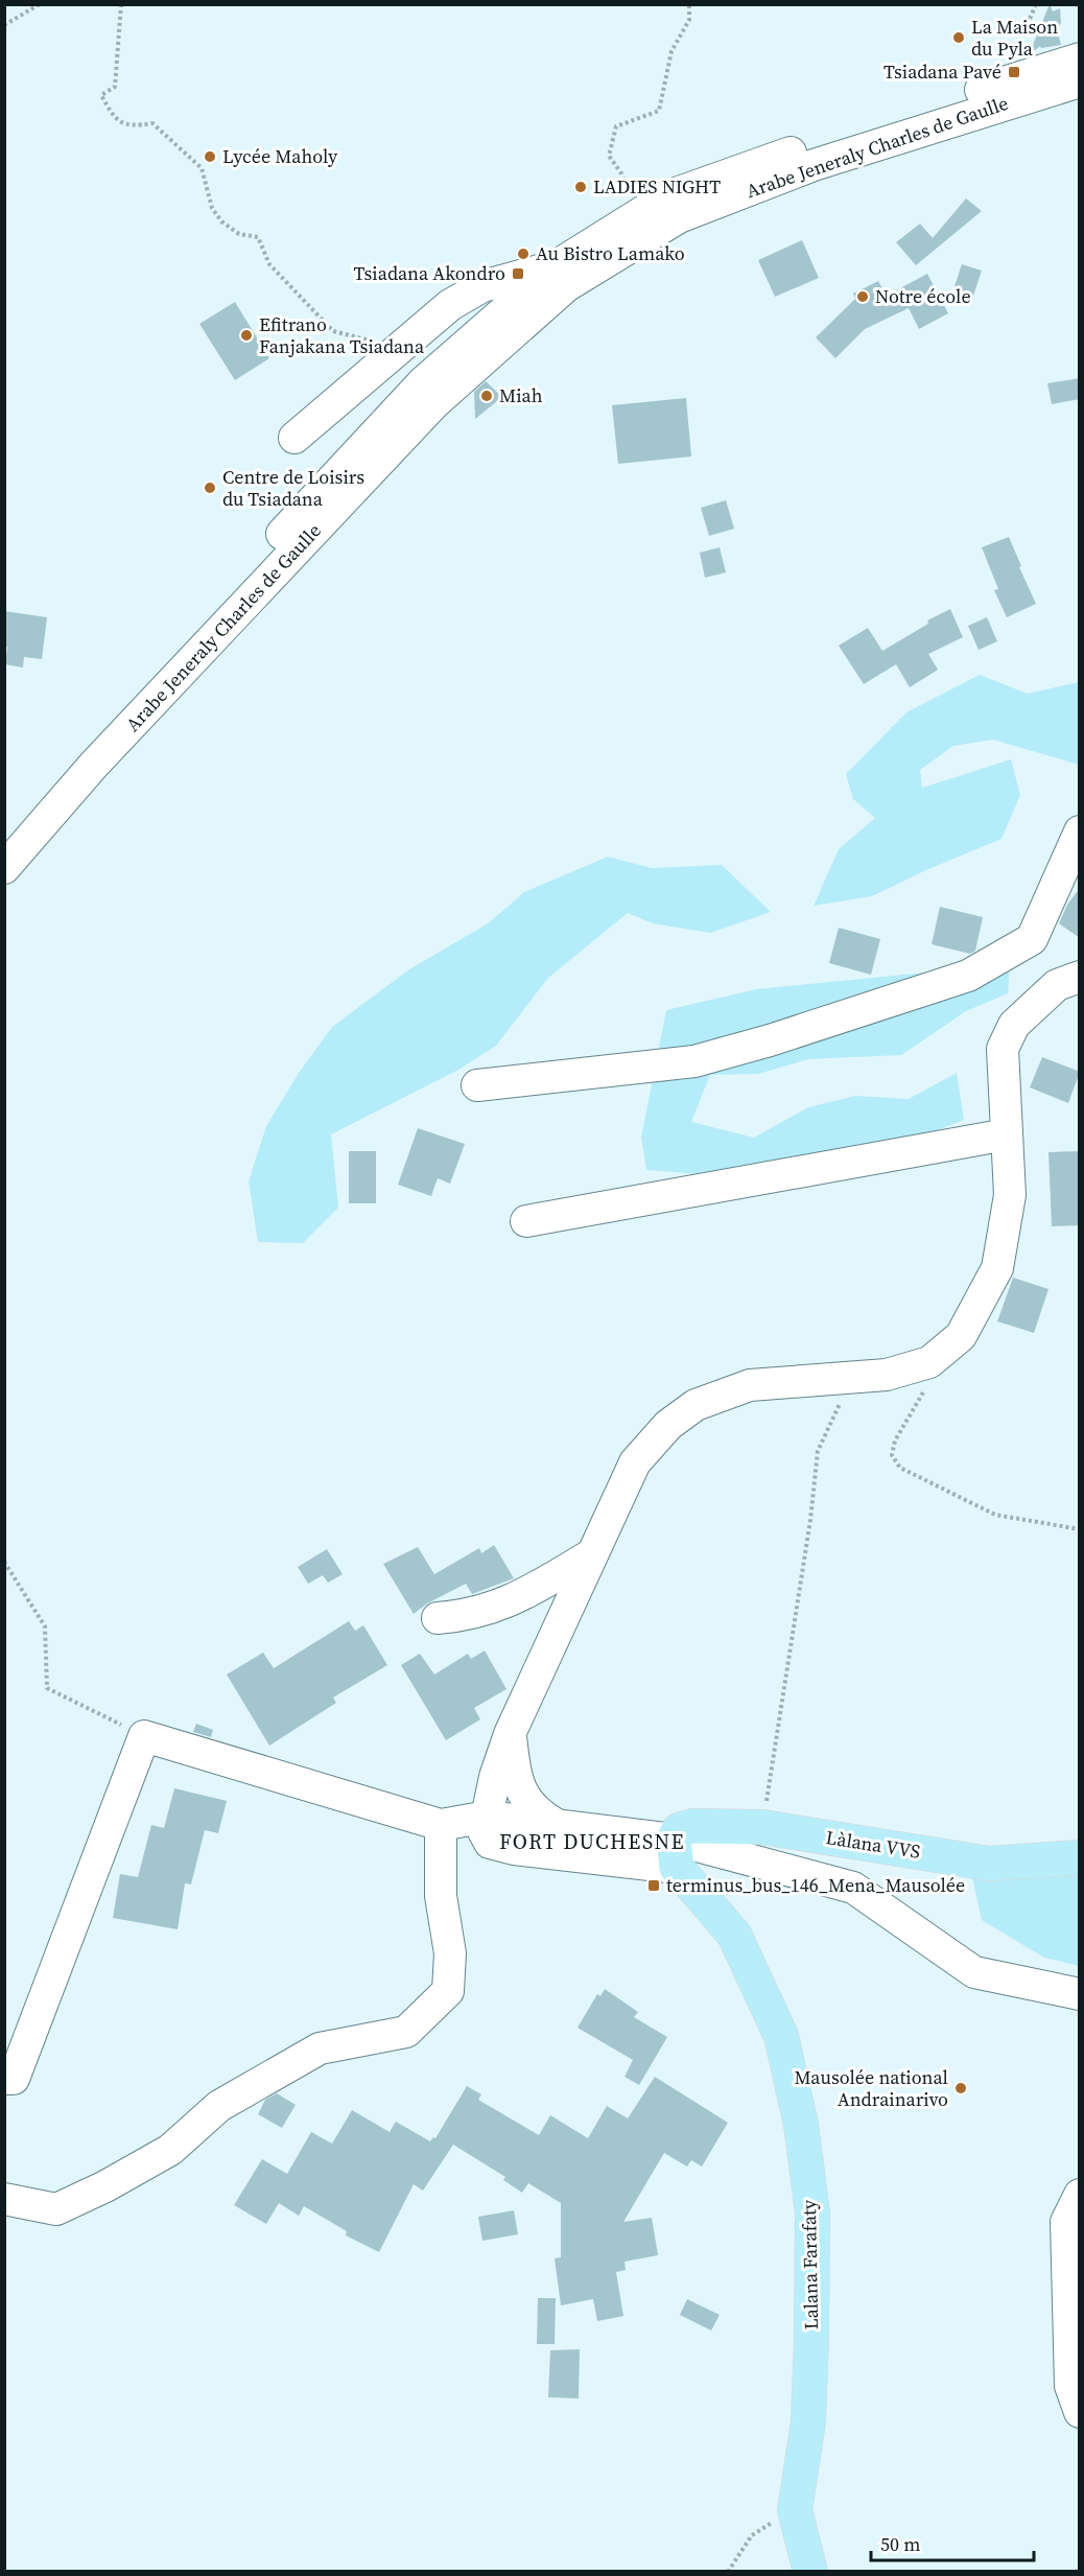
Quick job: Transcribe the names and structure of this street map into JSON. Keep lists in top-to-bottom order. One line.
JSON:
{"streets":{"main road":["Làlana VVS","Lalana Farafaty"],"street":["Arabe Jeneraly Charles de Gaulle"]},"crossings":[["Làlana VVS","Lalana Farafaty"]],"districts":["FORT DUCHESNE"],"places":{"other":["La Maison du Pyla","Lycée Maholy","LADIES NIGHT","Au Bistro Lamako","Notre école","Efitrano Fanjakana Tsiadana","Miah","Centre de Loisirs du Tsiadana","Mausolée national Andrainarivo"],"transit":["Tsiadana Pavé","Tsiadana Akondro","terminus_bus_146_Mena_Mausolée"]},"scale_bar":"50 m"}
